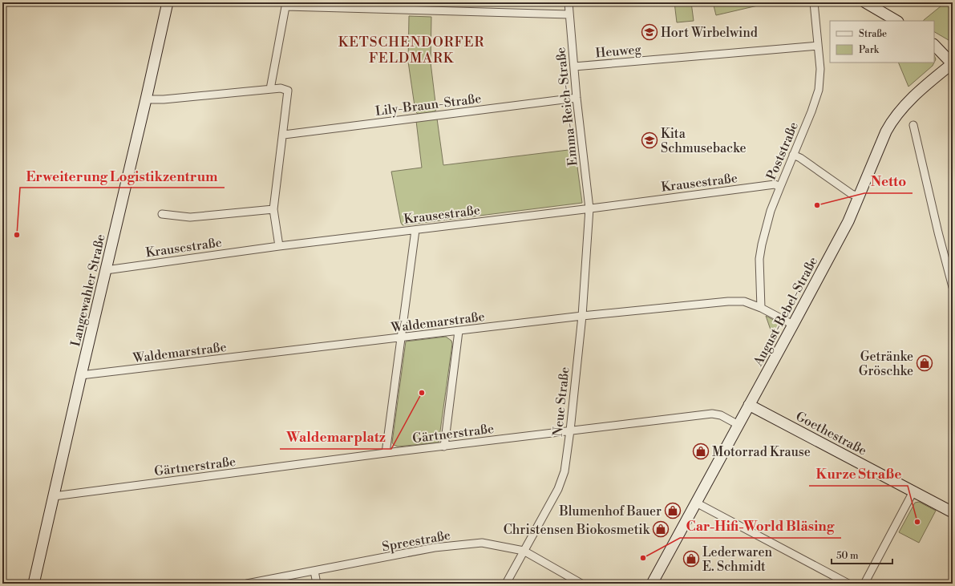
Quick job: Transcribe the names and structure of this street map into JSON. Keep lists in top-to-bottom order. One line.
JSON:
{"streets":{"street":["Heuweg","Lily-Braun-Straße","Emma-Reich-Straße","Poststraße","Krausestraße","Langewahler Straße","August-Bebel-Straße","Waldemarstraße","Neue Straße","Gärtnerstraße","Goethestraße","Spreestraße"]},"crossings":[["Heuweg","Emma-Reich-Straße"],["Heuweg","Poststraße"],["Lily-Braun-Straße","Emma-Reich-Straße"],["Emma-Reich-Straße","Krausestraße"],["Emma-Reich-Straße","Neue Straße"],["Poststraße","Krausestraße"],["Poststraße","Waldemarstraße"],["Krausestraße","Langewahler Straße"],["Krausestraße","Neue Straße"],["Langewahler Straße","Waldemarstraße"],["Langewahler Straße","Gärtnerstraße"],["August-Bebel-Straße","Waldemarstraße"],["August-Bebel-Straße","Gärtnerstraße"],["August-Bebel-Straße","Goethestraße"],["Waldemarstraße","Neue Straße"],["Neue Straße","Gärtnerstraße"],["Neue Straße","Spreestraße"]],"districts":["KETSCHENDORFER FELDMARK"],"places":{"school or university":["Hort Wirbelwind","Kita Schmusebacke"],"other":["Netto","Erweiterung Logistikzentrum","Waldemarplatz","Kurze Straße","Car-Hifi-World Bläsing"],"shop":["Getränke Gröschke","Motorrad Krause","Blumenhof Bauer","Christensen Biokosmetik","Lederwaren E. Schmidt"]},"legend":["Straße","Park"],"scale_bar":"50 m"}
